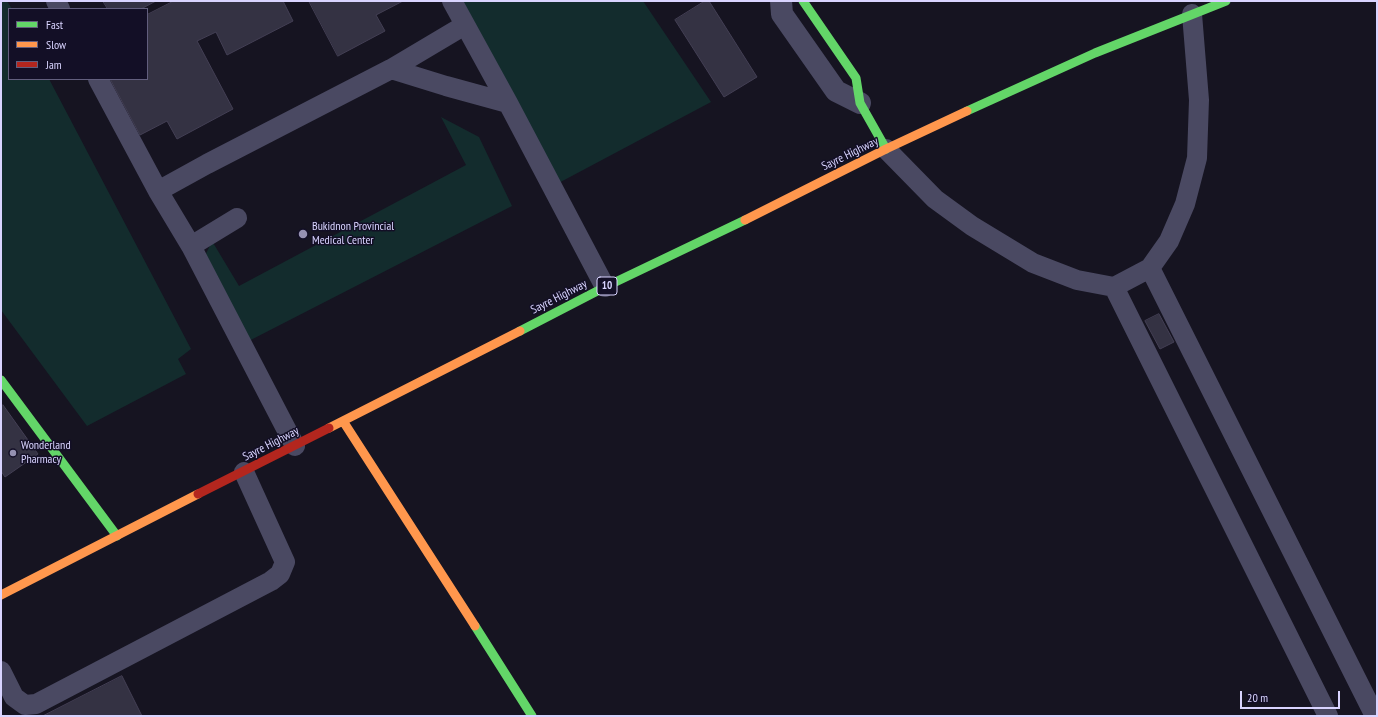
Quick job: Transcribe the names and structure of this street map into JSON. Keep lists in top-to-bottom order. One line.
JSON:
{"streets":{"main road":["Sayre Highway","10"]},"places":["Bukidnon Provincial Medical Center","Wonderland Pharmacy"],"legend":["Fast","Slow","Jam"],"scale_bar":"20 m"}
